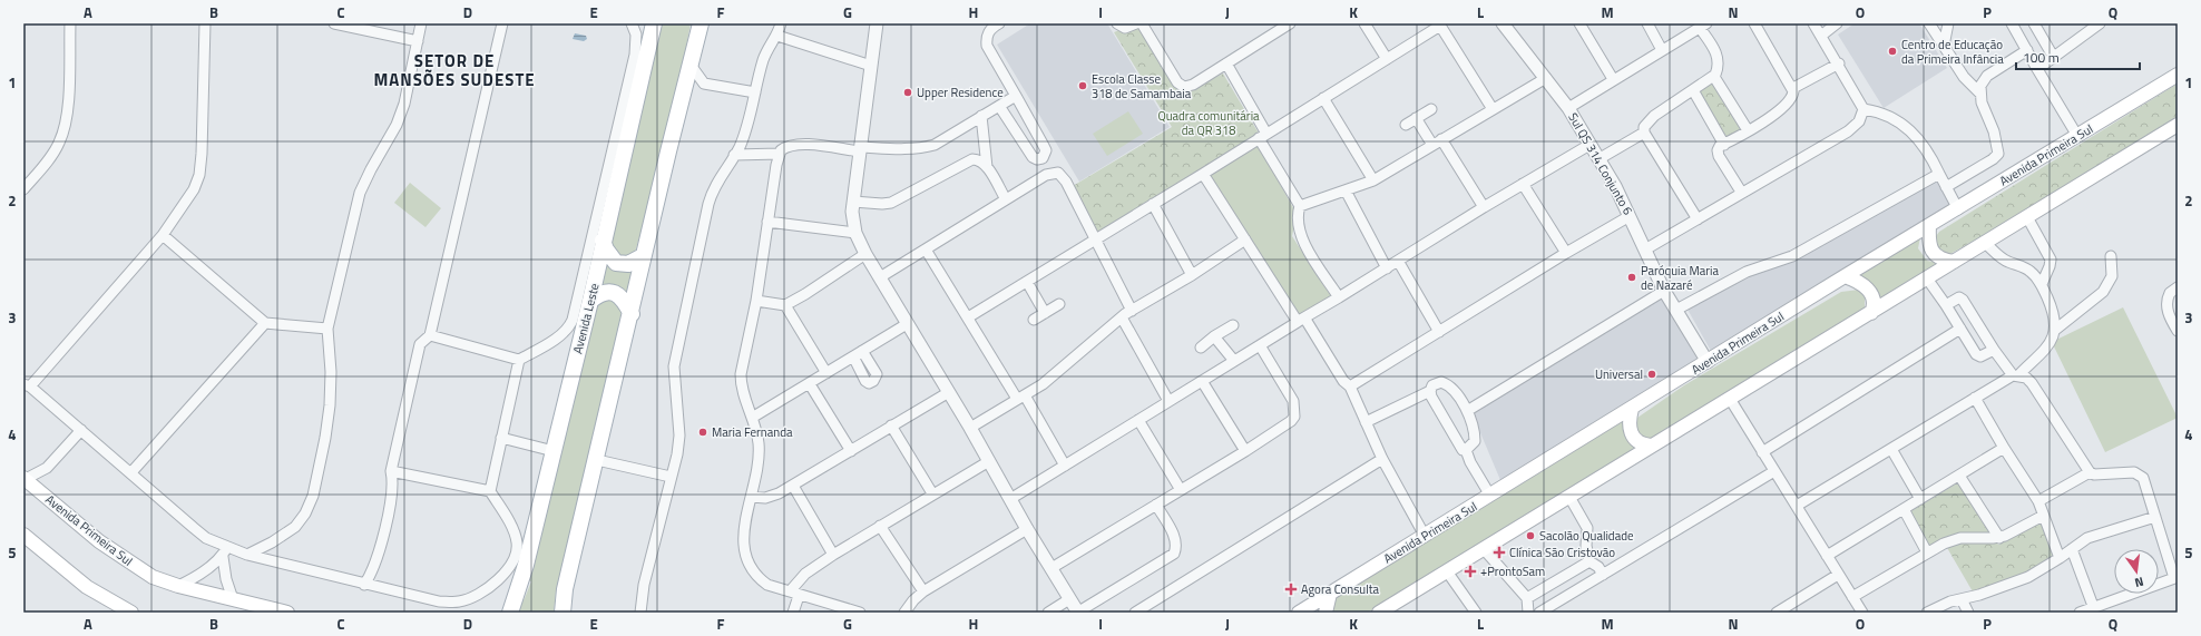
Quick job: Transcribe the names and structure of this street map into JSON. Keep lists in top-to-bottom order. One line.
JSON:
{"streets":{"main road":["Avenida Primeira Sul","Avenida Leste"],"street":["Sul QS 314 Conjunto 6"]},"crossings":[["Avenida Primeira Sul","Sul QS 314 Conjunto 6"]],"districts":["SETOR DE MANSÕES SUDESTE"],"parks":["Quadra comunitária da QR 318"],"places":{"other":["Centro de Educação da Primeira Infância","Escola Classe 318 de Samambaia","Upper Residence","Paróquia Maria de Nazaré","Universal","Maria Fernanda","Sacolão Qualidade"],"health":["Clínica São Cristovão","+ProntoSam","Agora Consulta"]},"scale_bar":"100 m","north":"bottom","grid":{"columns":["A","B","C","D","E","F","G","H","I","J","K","L","M","N","O","P","Q"],"rows":["1","2","3","4","5"]}}
